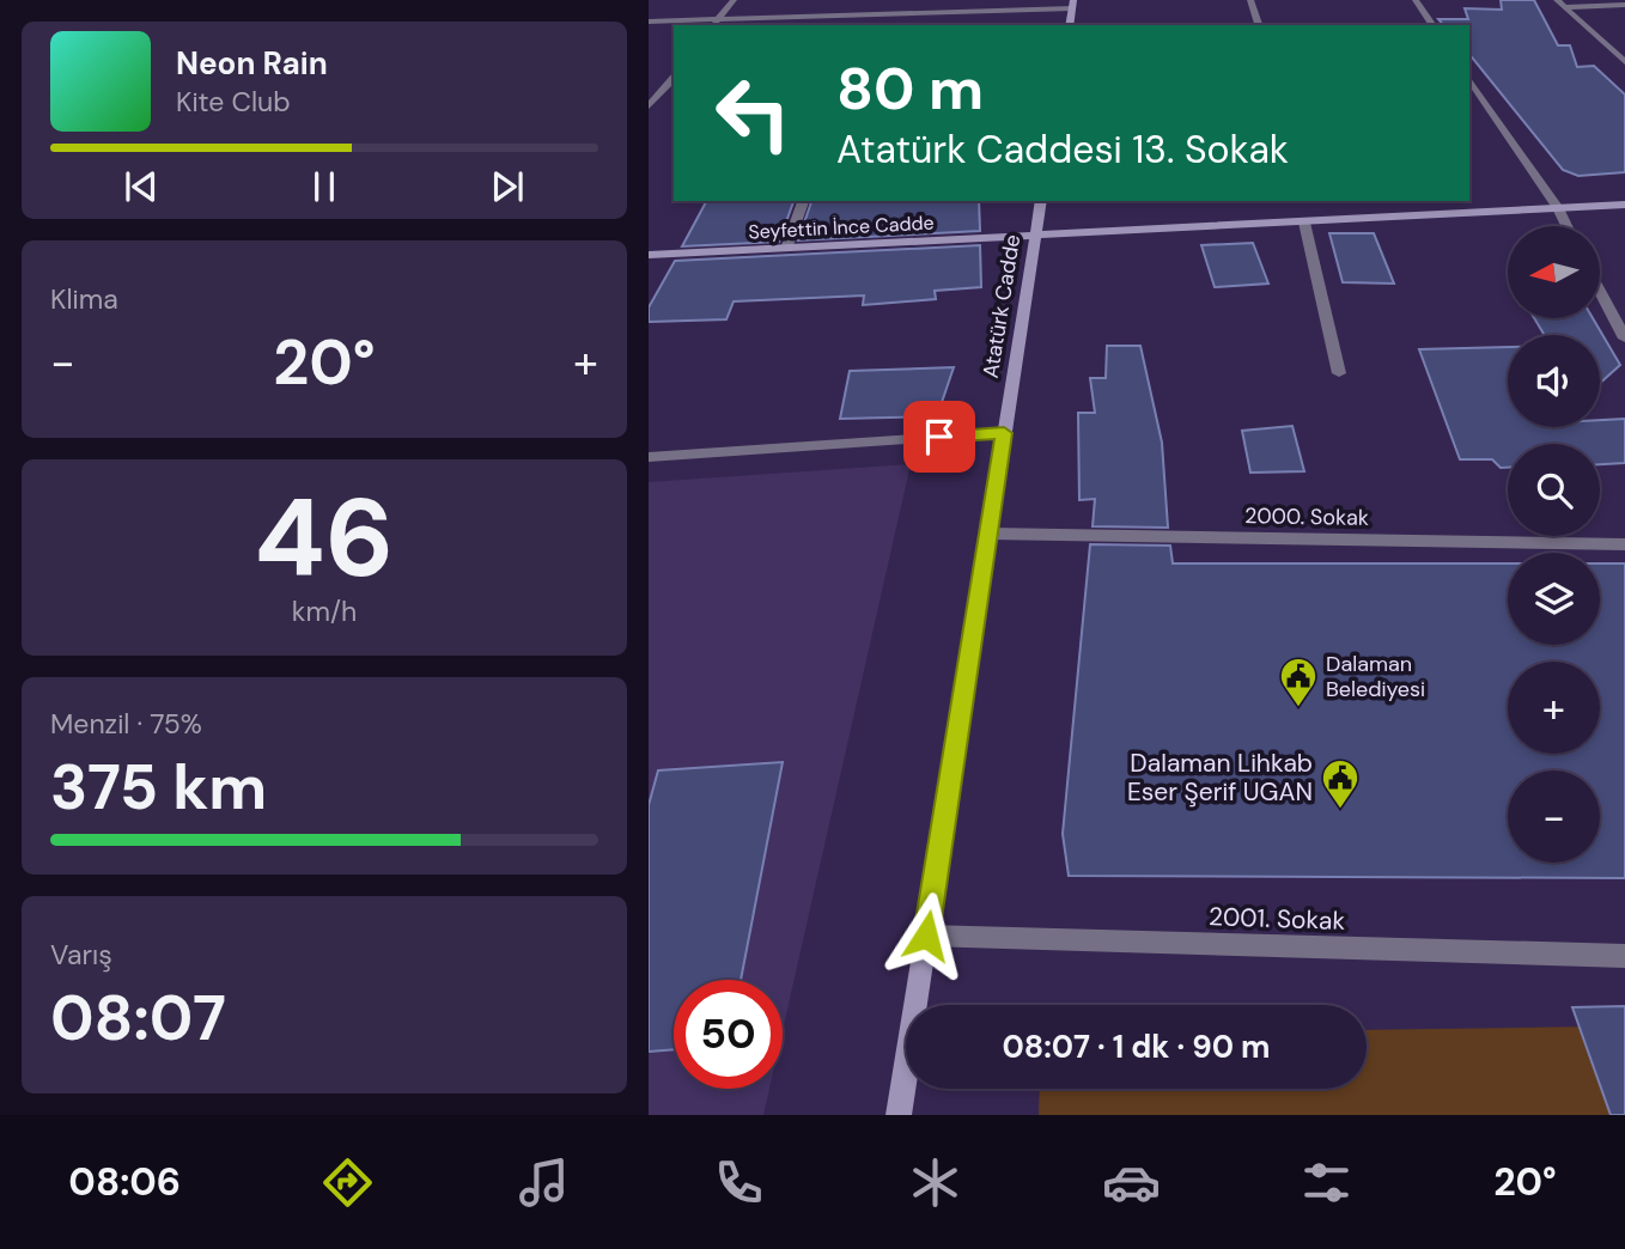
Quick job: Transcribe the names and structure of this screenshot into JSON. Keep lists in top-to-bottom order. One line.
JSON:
{"streets":{"main road":["Seyfettin İnce Cadde","Atatürk Cadde"],"street":["2000. Sokak","2001. Sokak"]},"crossings":[["Seyfettin İnce Cadde","Atatürk Cadde"],["Atatürk Cadde","2000. Sokak"],["Atatürk Cadde","2001. Sokak"]],"places":{"public building":["Dalaman Belediyesi","Dalaman Lihkab Eser Şerif UGAN"]},"north":"left","page":{"turn":["80 m","Atatürk Caddesi 13. Sokak"],"song":["Neon Rain","Kite Club"],"map_buttons":["+","−"],"tile":["Klima",["46","km/h"],["Menzil · 75%","375 km"],["Varış","08:07"]],"heat":["−","20°","+"],"limit":"50","trip":"08:07 · 1 dk · 90 m","tabs":["08:06","20°"]}}
